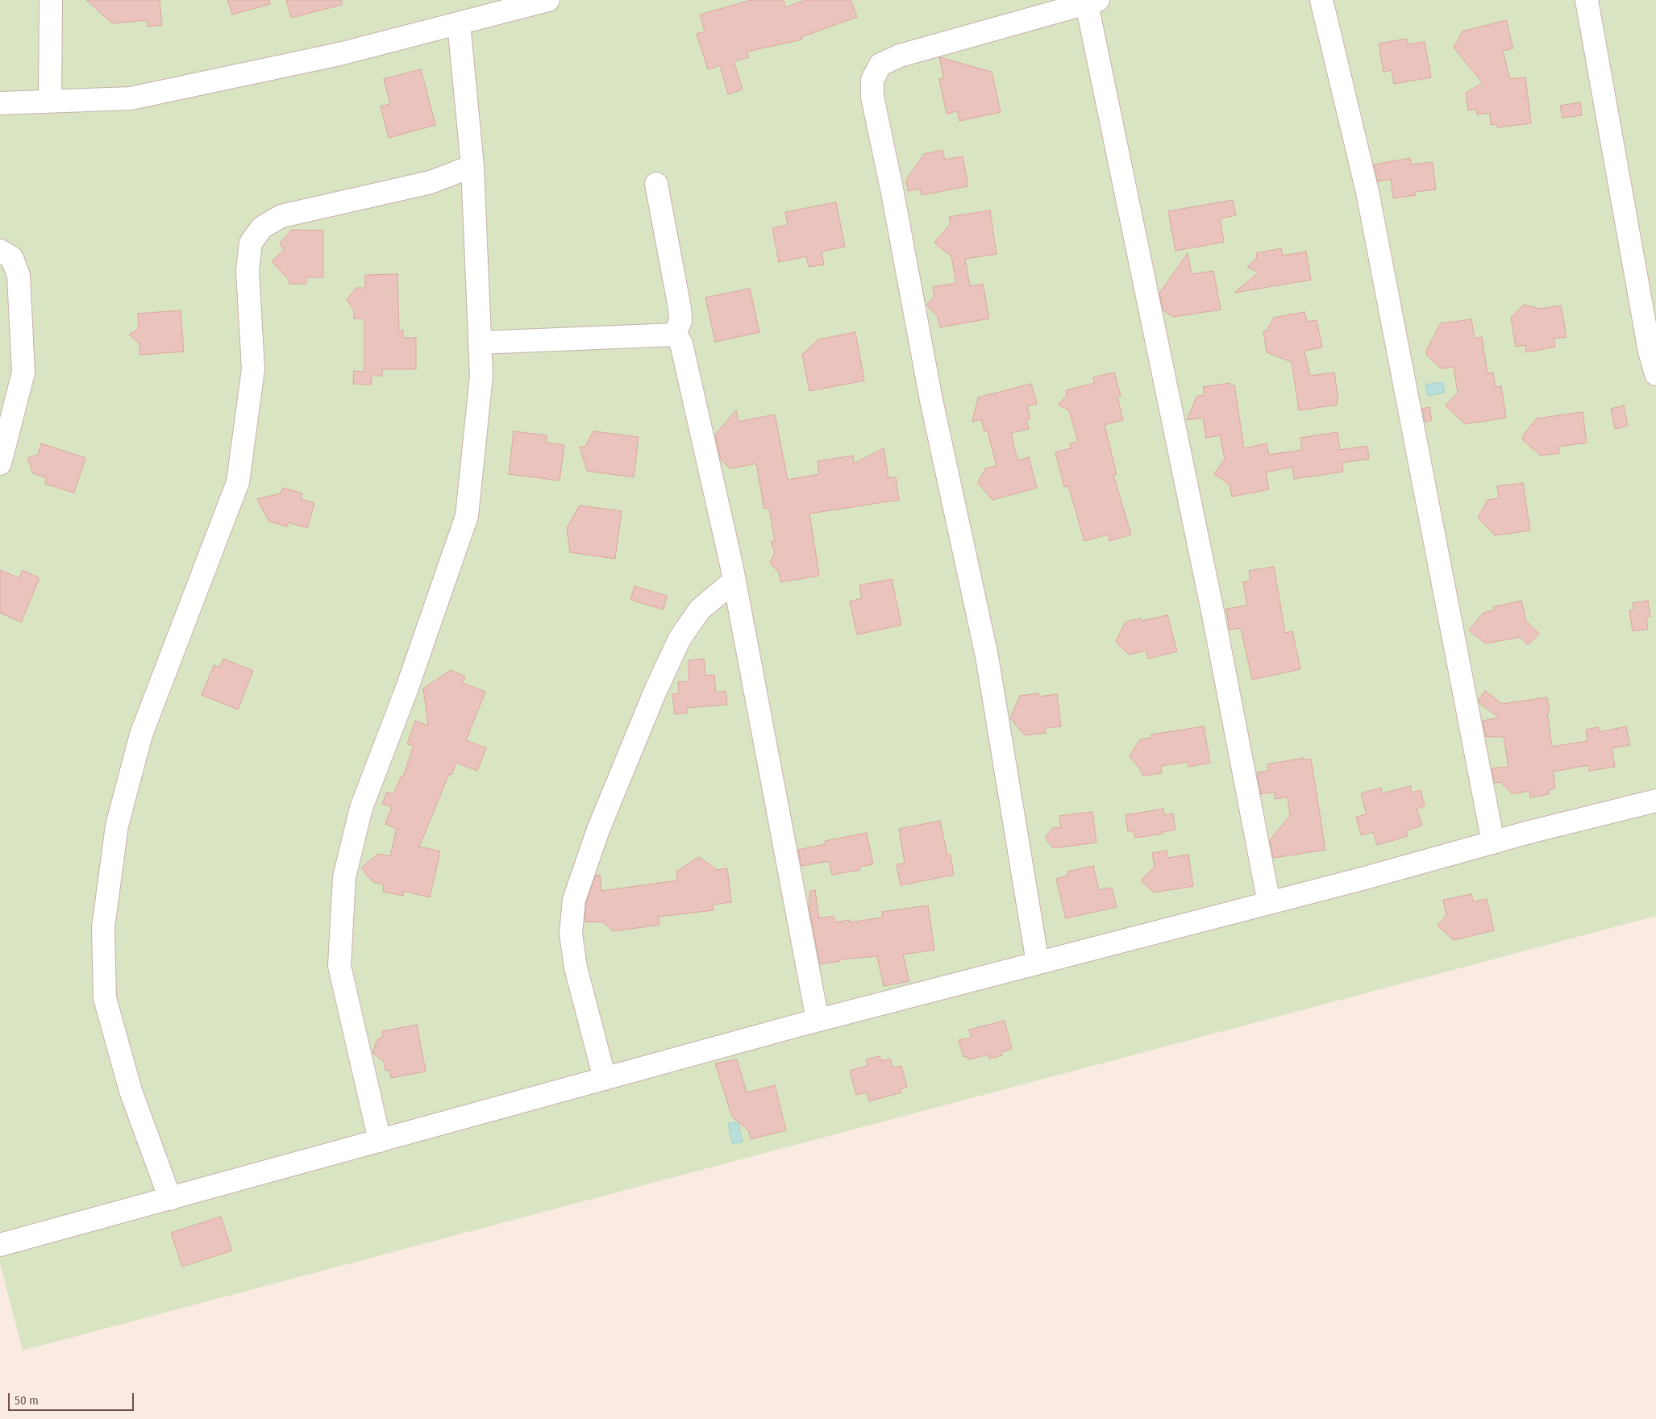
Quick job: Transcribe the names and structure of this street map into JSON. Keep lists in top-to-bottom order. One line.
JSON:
{"scale_bar":"50 m"}
